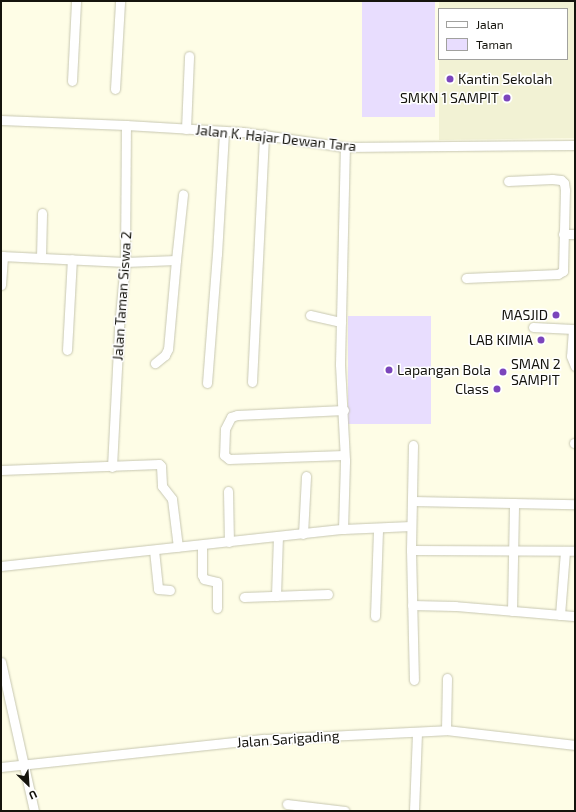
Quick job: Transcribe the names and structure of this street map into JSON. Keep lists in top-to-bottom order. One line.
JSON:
{"streets":{"street":["Jalan K. Hajar Dewan Tara","Jalan Taman Siswa 2","Jalan Sarigading"]},"crossings":[["Jalan K. Hajar Dewan Tara","Jalan Taman Siswa 2"]],"places":["Kantin Sekolah","SMKN 1 SAMPIT","MASJID","LAB KIMIA","Lapangan Bola","SMAN 2 SAMPIT","Class"],"legend":["Jalan","Taman"],"north":"bottom right"}
